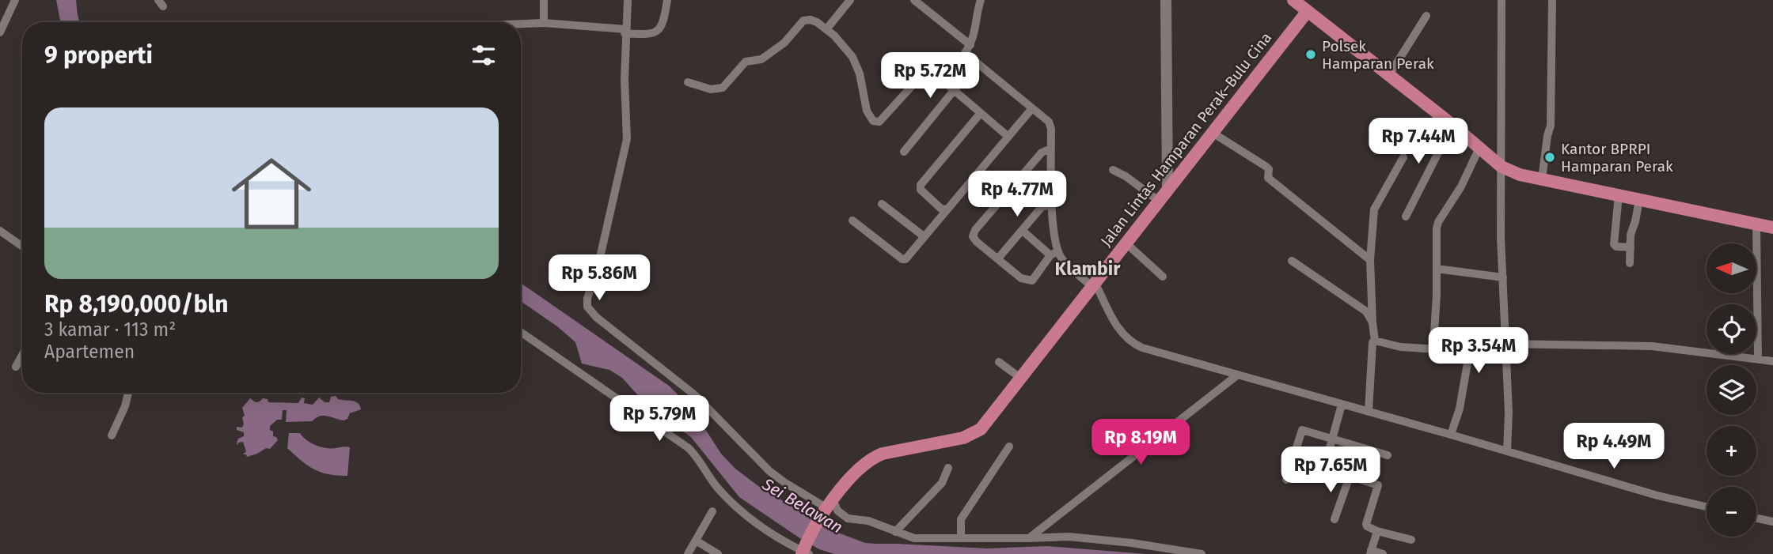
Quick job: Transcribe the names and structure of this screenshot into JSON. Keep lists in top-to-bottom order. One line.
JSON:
{"streets":{"main road":["Jalan Lintas Hamparan Perak–Bulu Cina"]},"districts":["Klambir"],"water":["Sei Belawan"],"places":["Polsek Hamparan Perak","Kantor BPRPI Hamparan Perak"],"north":"left","page":{"heading":"9 properti","price":["Rp 5.72M","Rp 7.44M","Rp 4.77M","Rp 5.86M","Rp 3.54M","Rp 5.79M","Rp 8.19M","Rp 4.49M","Rp 7.65M"],"list":[{"name":"Rp 8,190,000/bln","note":"3 kamar · 113 m² · Apartemen"}],"map_buttons":["+","−"]}}
